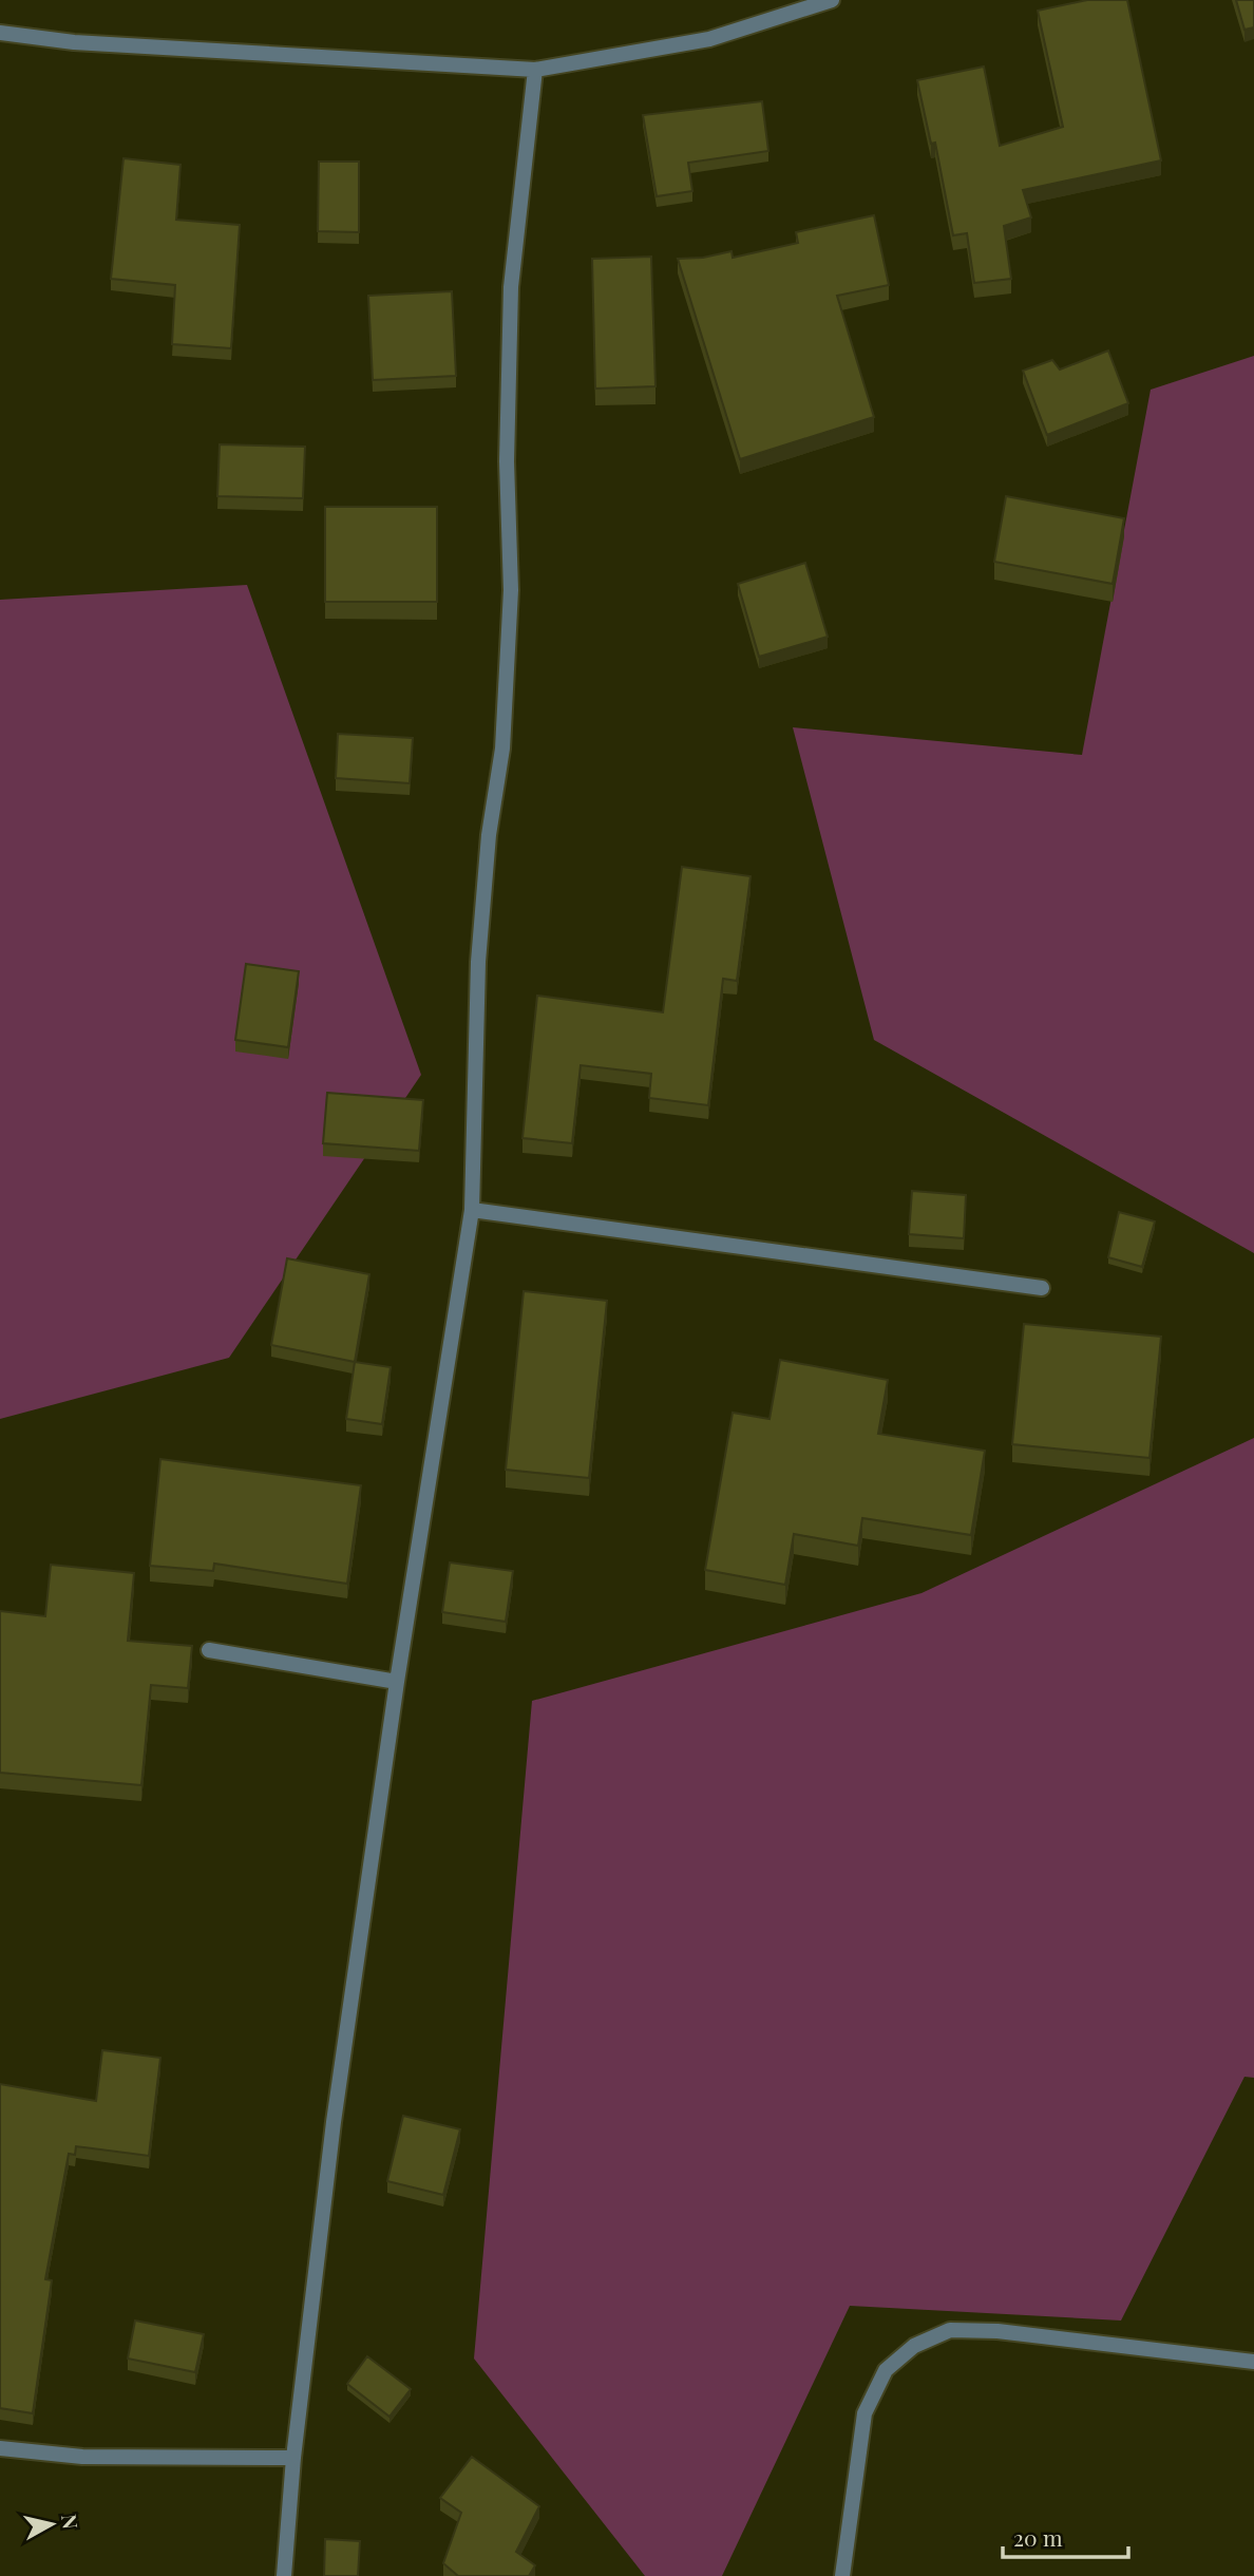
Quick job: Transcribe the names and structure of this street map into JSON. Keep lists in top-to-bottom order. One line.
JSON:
{"scale_bar":"20 m","north":"right"}
